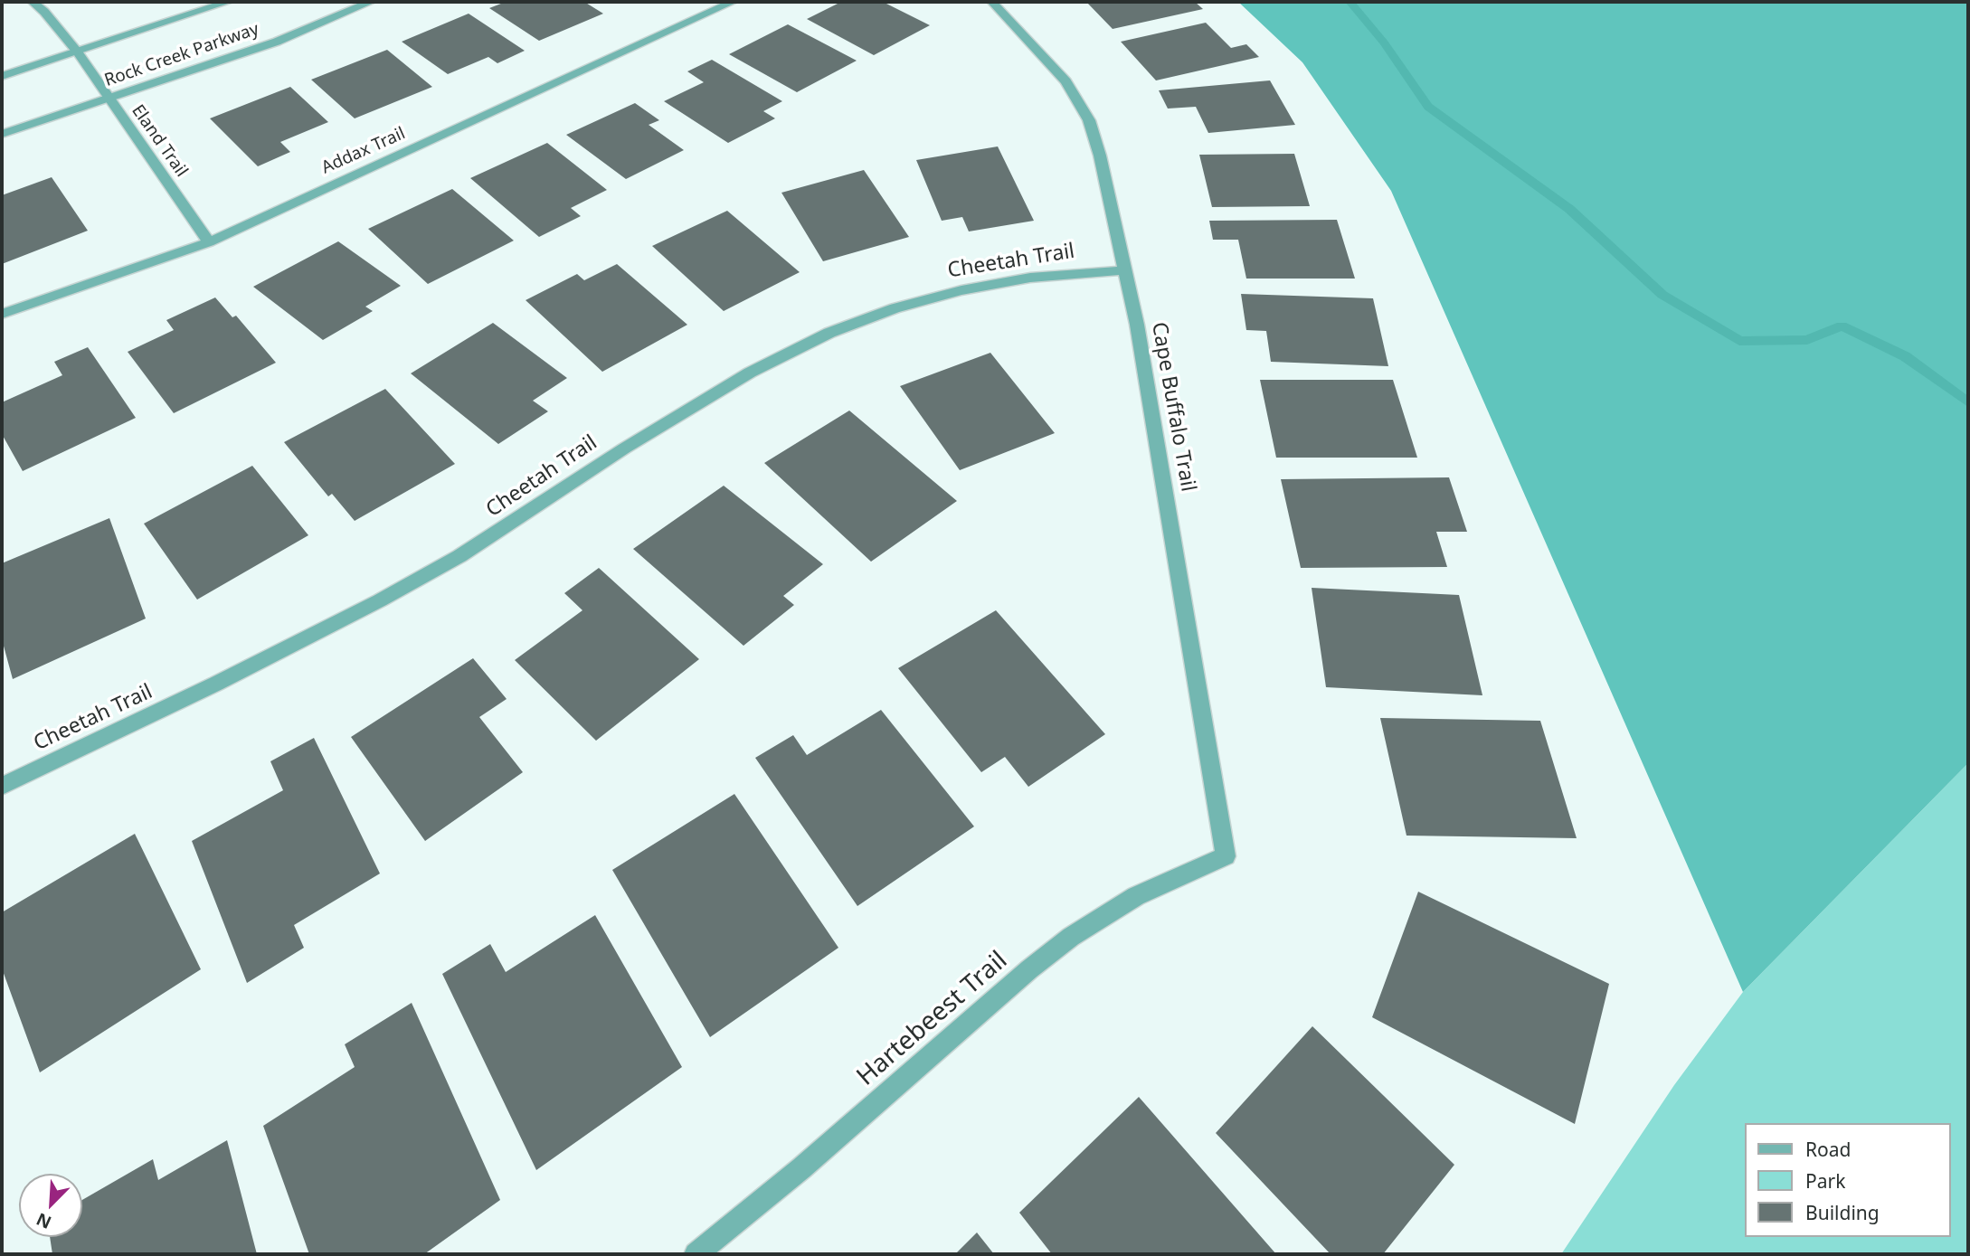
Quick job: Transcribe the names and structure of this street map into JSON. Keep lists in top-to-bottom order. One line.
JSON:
{"streets":{"street":["Rock Creek Parkway","Eland Trail","Addax Trail","Cheetah Trail","Cape Buffalo Trail","Hartebeest Trail"]},"crossings":[["Rock Creek Parkway","Eland Trail"],["Eland Trail","Addax Trail"],["Cheetah Trail","Cape Buffalo Trail"],["Cape Buffalo Trail","Hartebeest Trail"]],"legend":["Road","Park","Building"],"north":"bottom left"}
